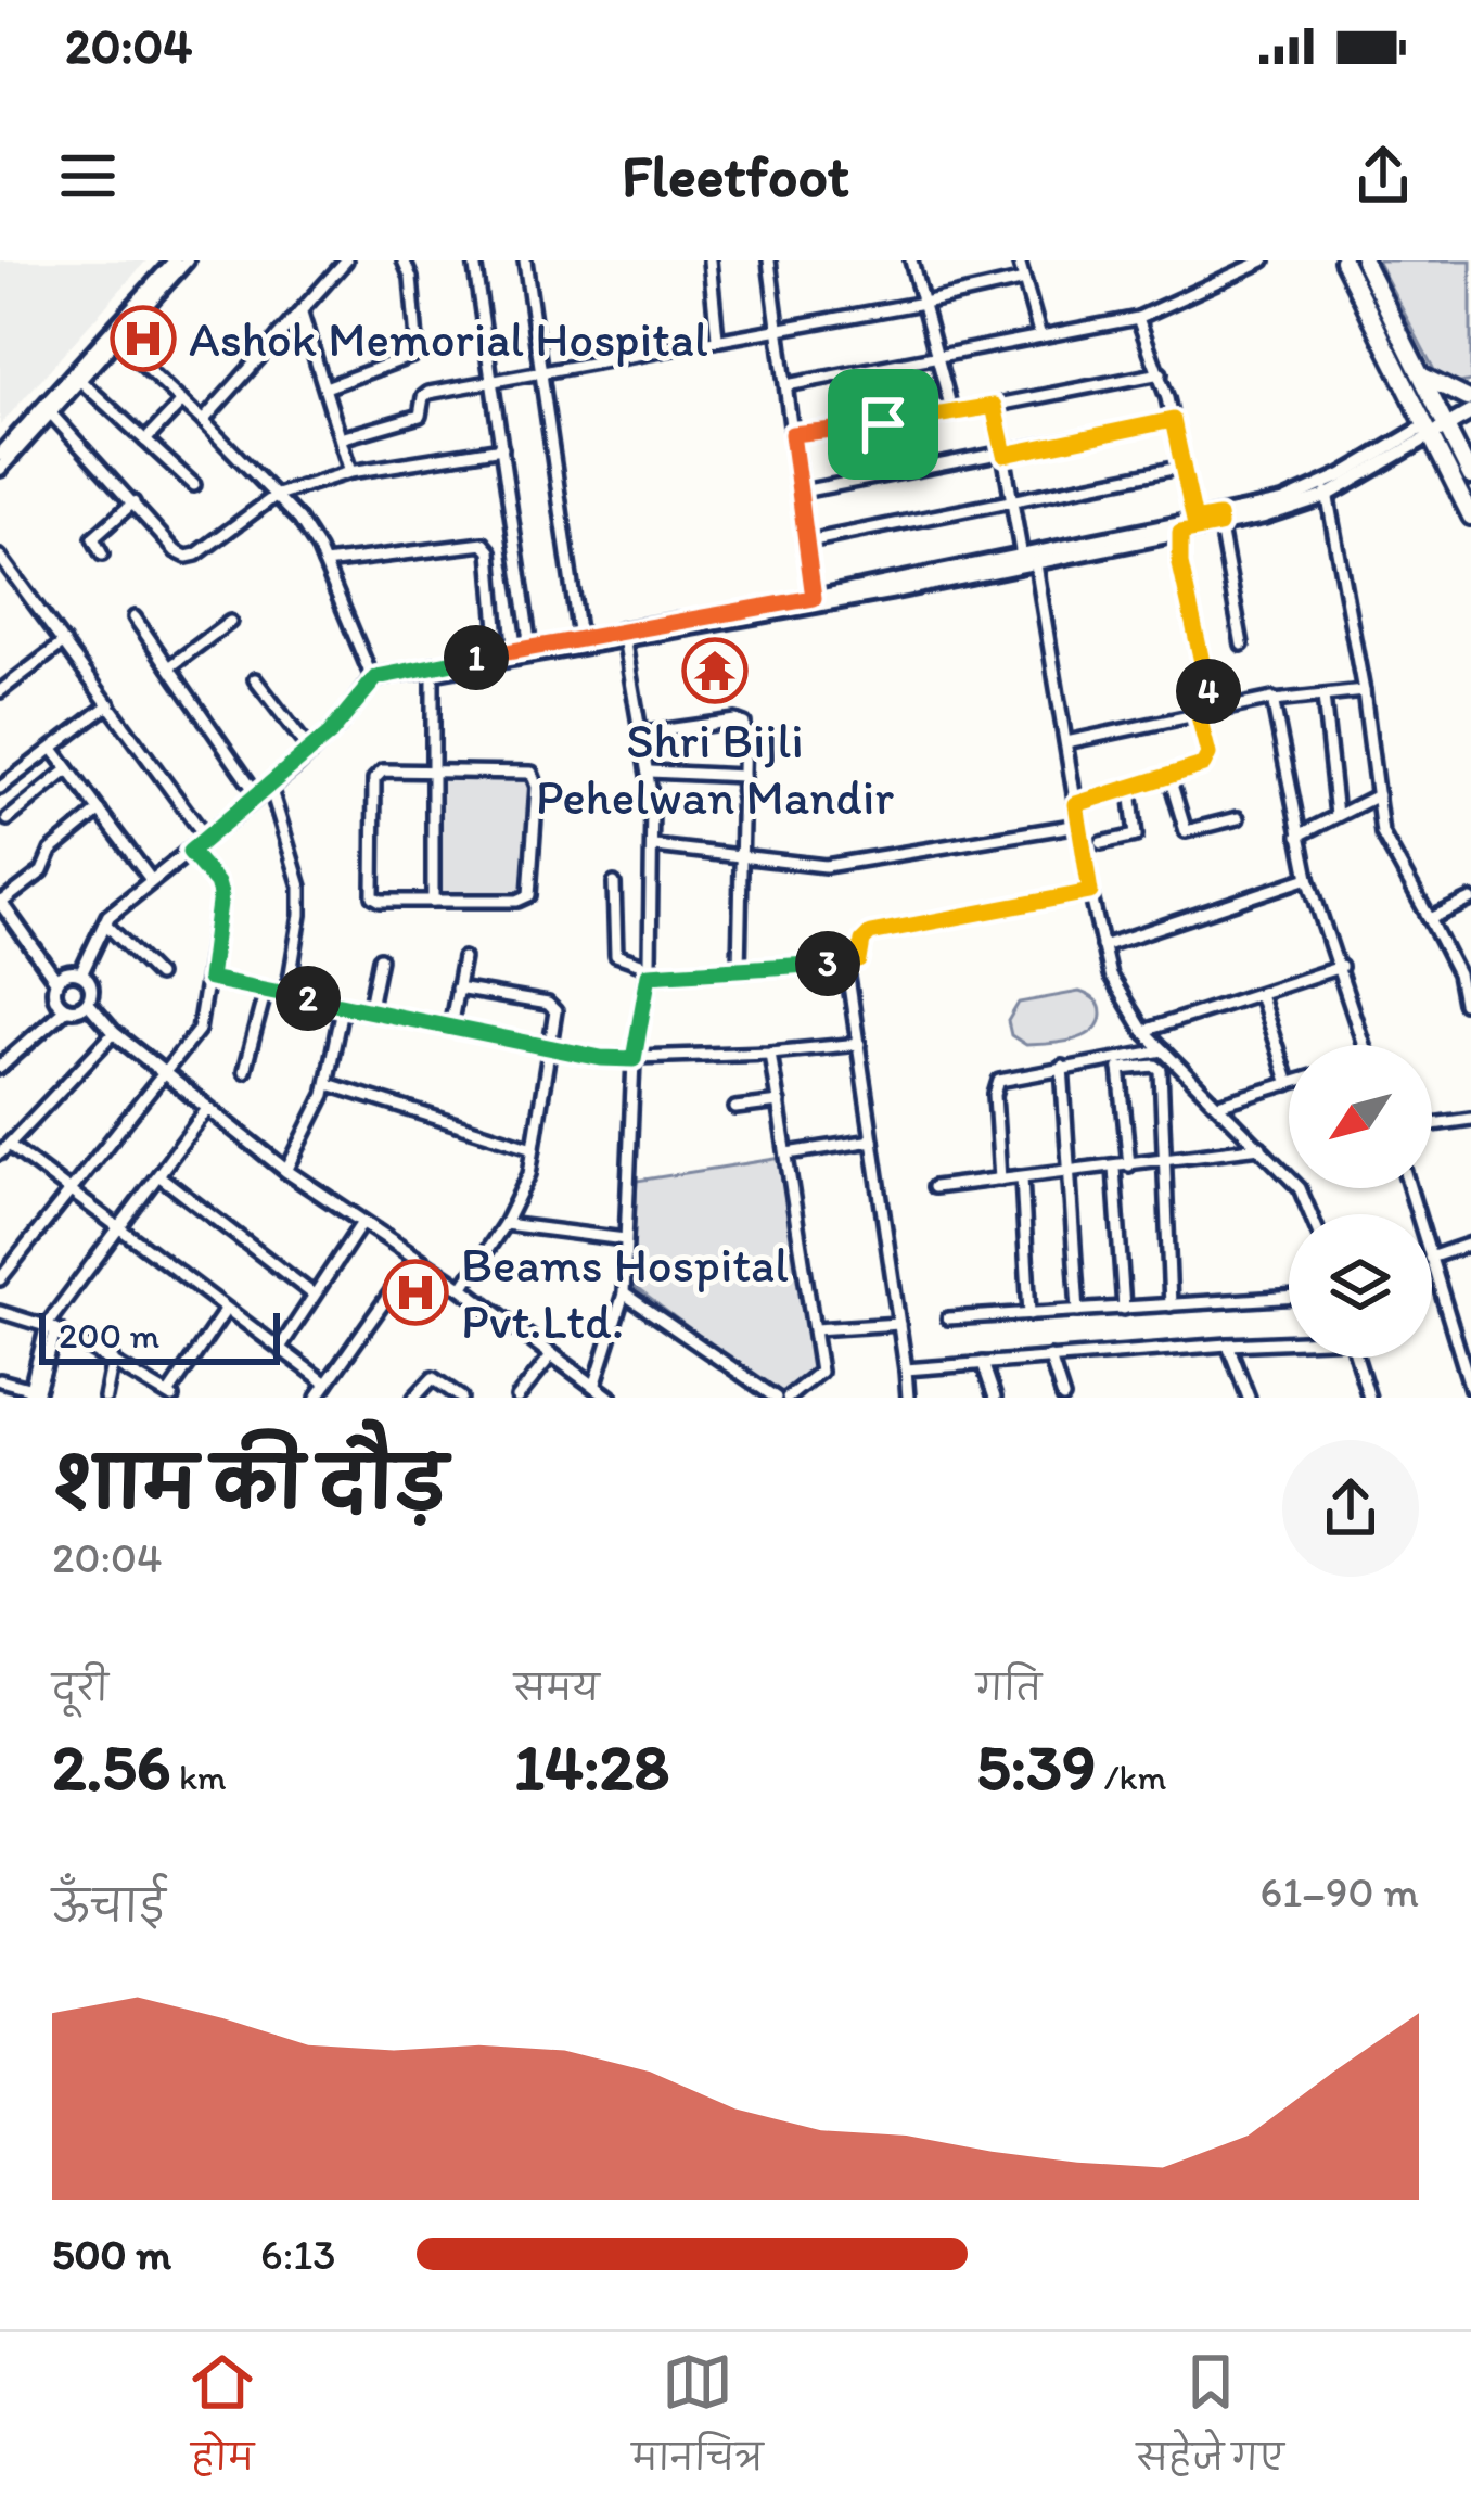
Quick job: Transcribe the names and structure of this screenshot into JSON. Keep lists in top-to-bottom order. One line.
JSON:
{"places":{"hospital":["Ashok Memorial Hospital","Beams Hospital Pvt.Ltd."],"temple":["Shri Bijli Pehelwan Mandir"]},"scale_bar":"200 m","north":"bottom left","page":{"status":"20:04","header":"Fleetfoot","pins":["1","4","3","2"],"scale":"200 m","heading":["शाम की दौड़","20:04"],"stats":[["दूरी","2.56 km"],["समय","14:28"],["गति","5:39 /km"]],"chart":["ऊँचाई","61–90 m"],"list":[{"name":"500 m","note":"6:13"}],"tabs":["होम","मानचित्र","सहेजे गए"]}}
